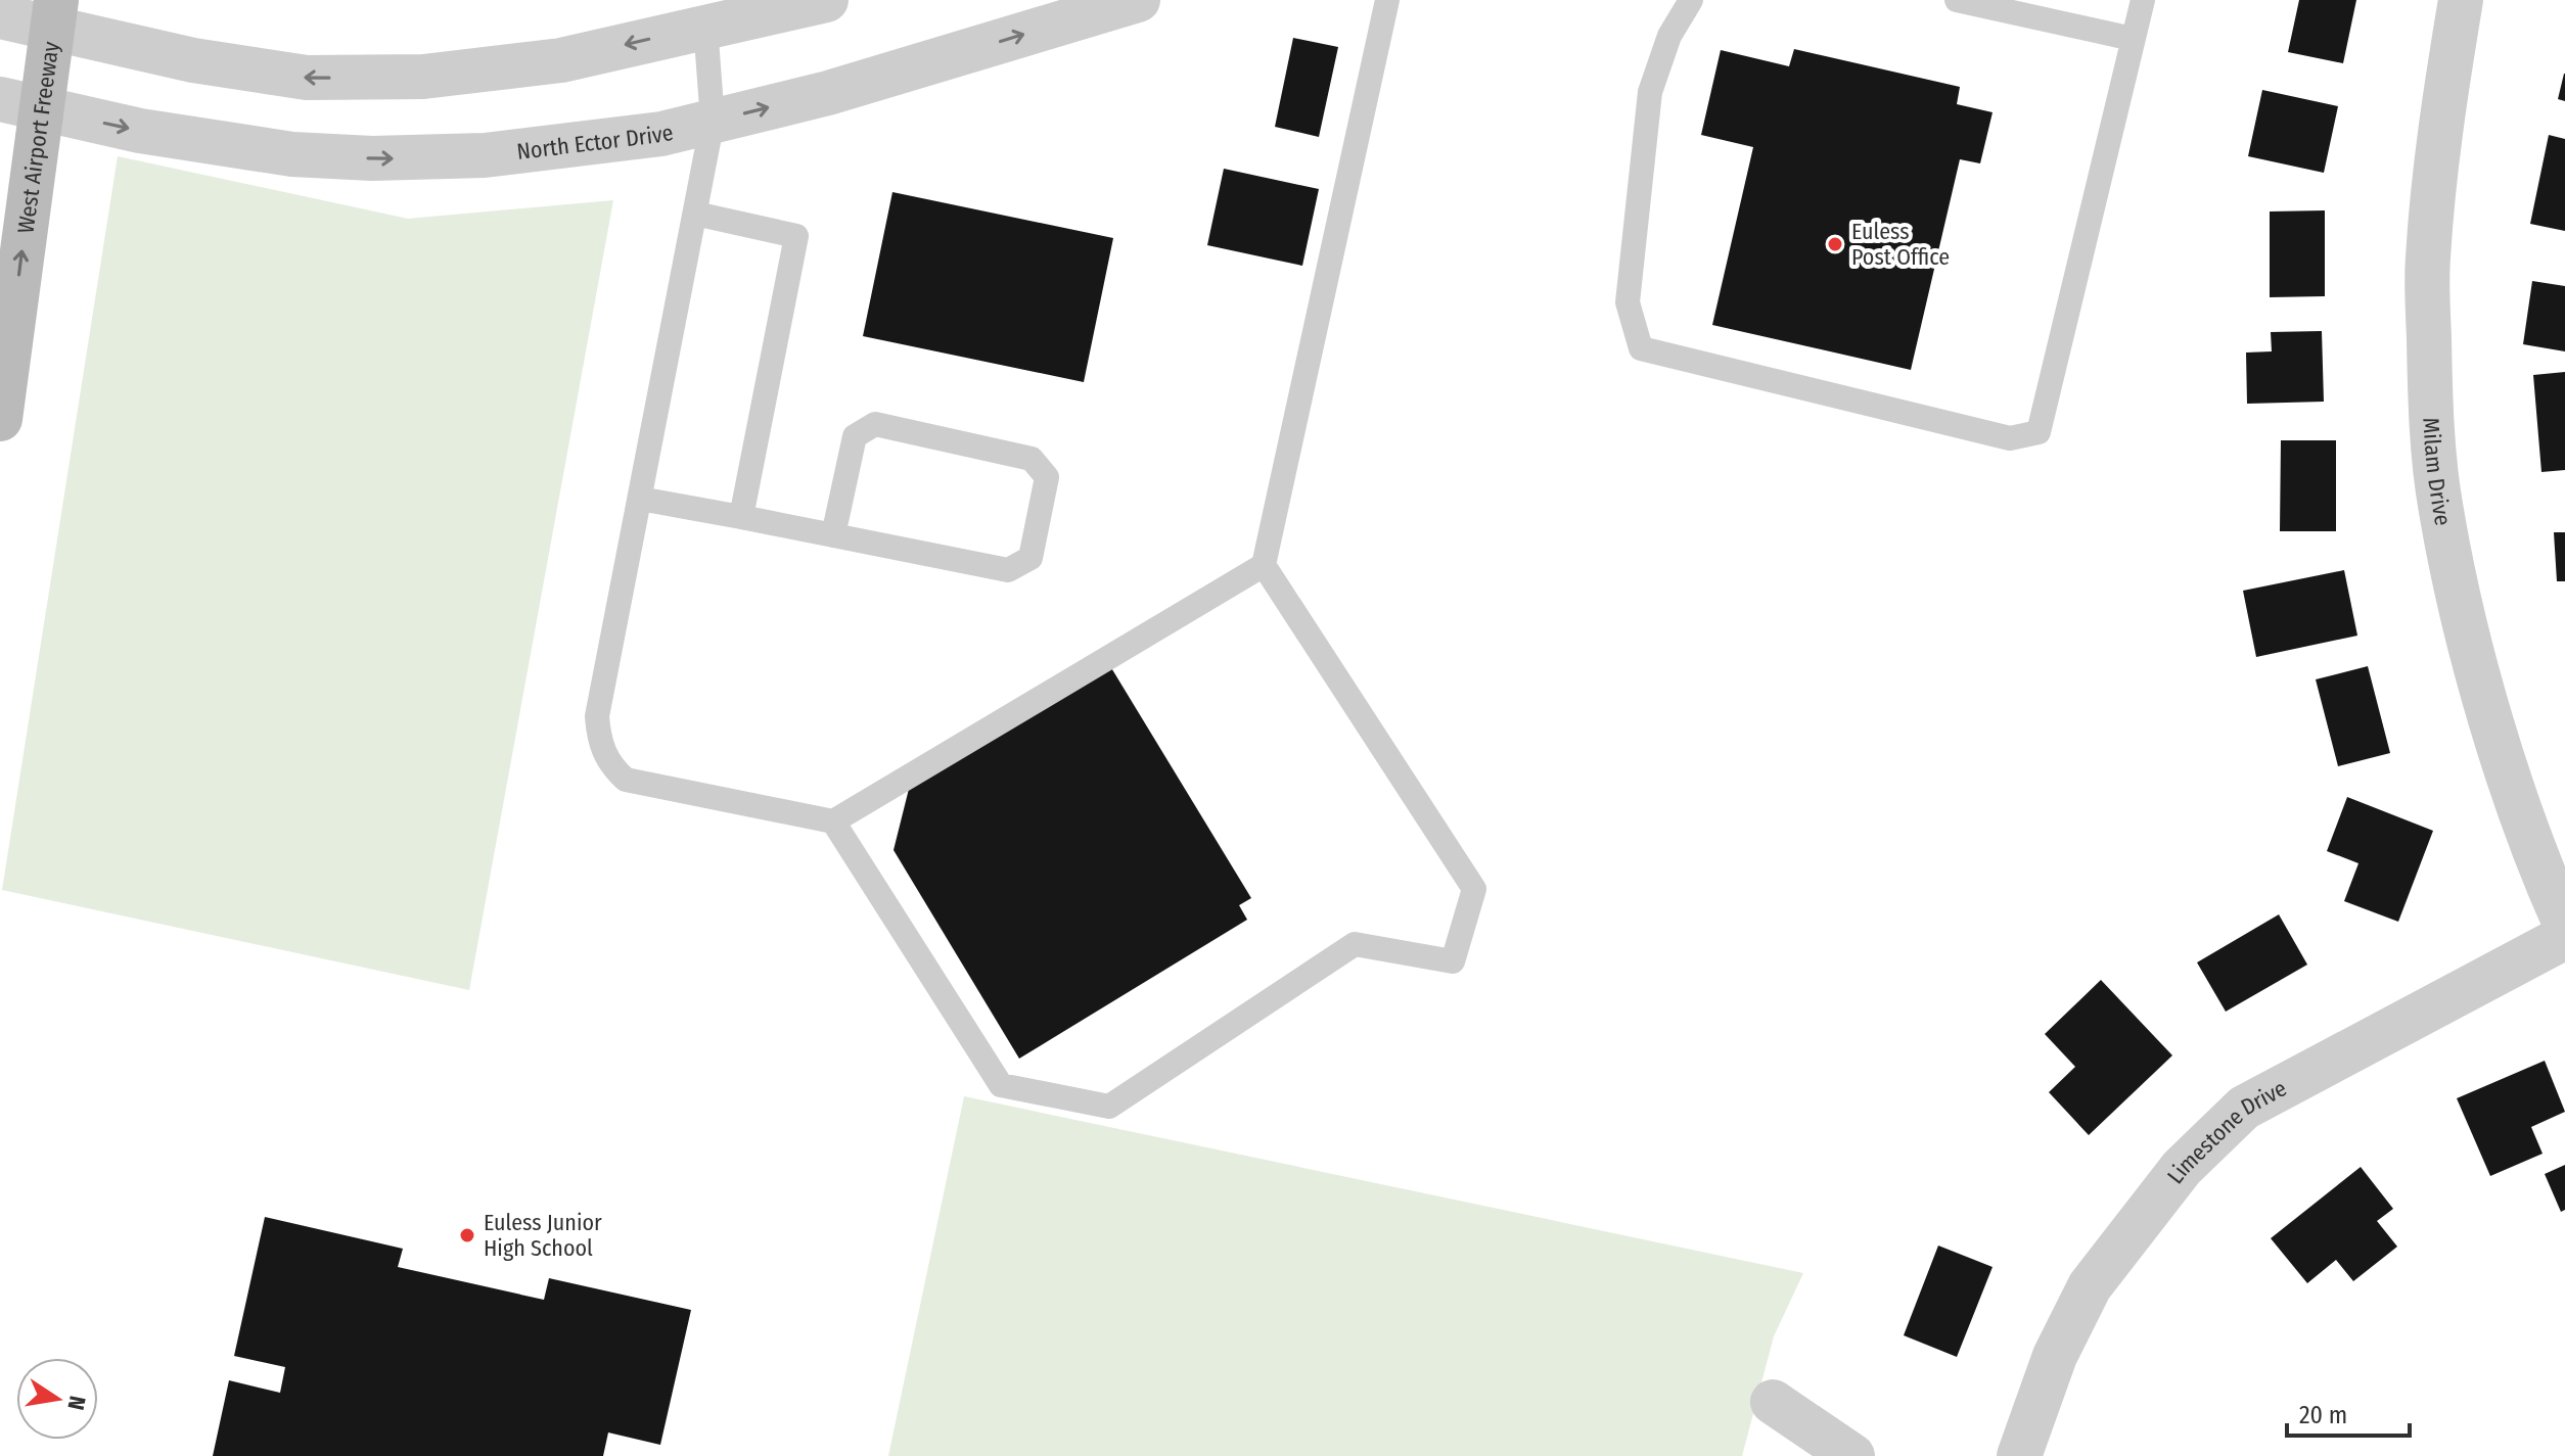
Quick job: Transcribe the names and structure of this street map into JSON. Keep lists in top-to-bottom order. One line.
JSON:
{"streets":{"main road":["West Airport Freeway"],"street":["North Ector Drive","Milam Drive","Limestone Drive"]},"crossings":[["West Airport Freeway","North Ector Drive"]],"one_way":["West Airport Freeway"],"places":["Euless Post Office","Euless Junior High School"],"scale_bar":"20 m","north":"right"}
